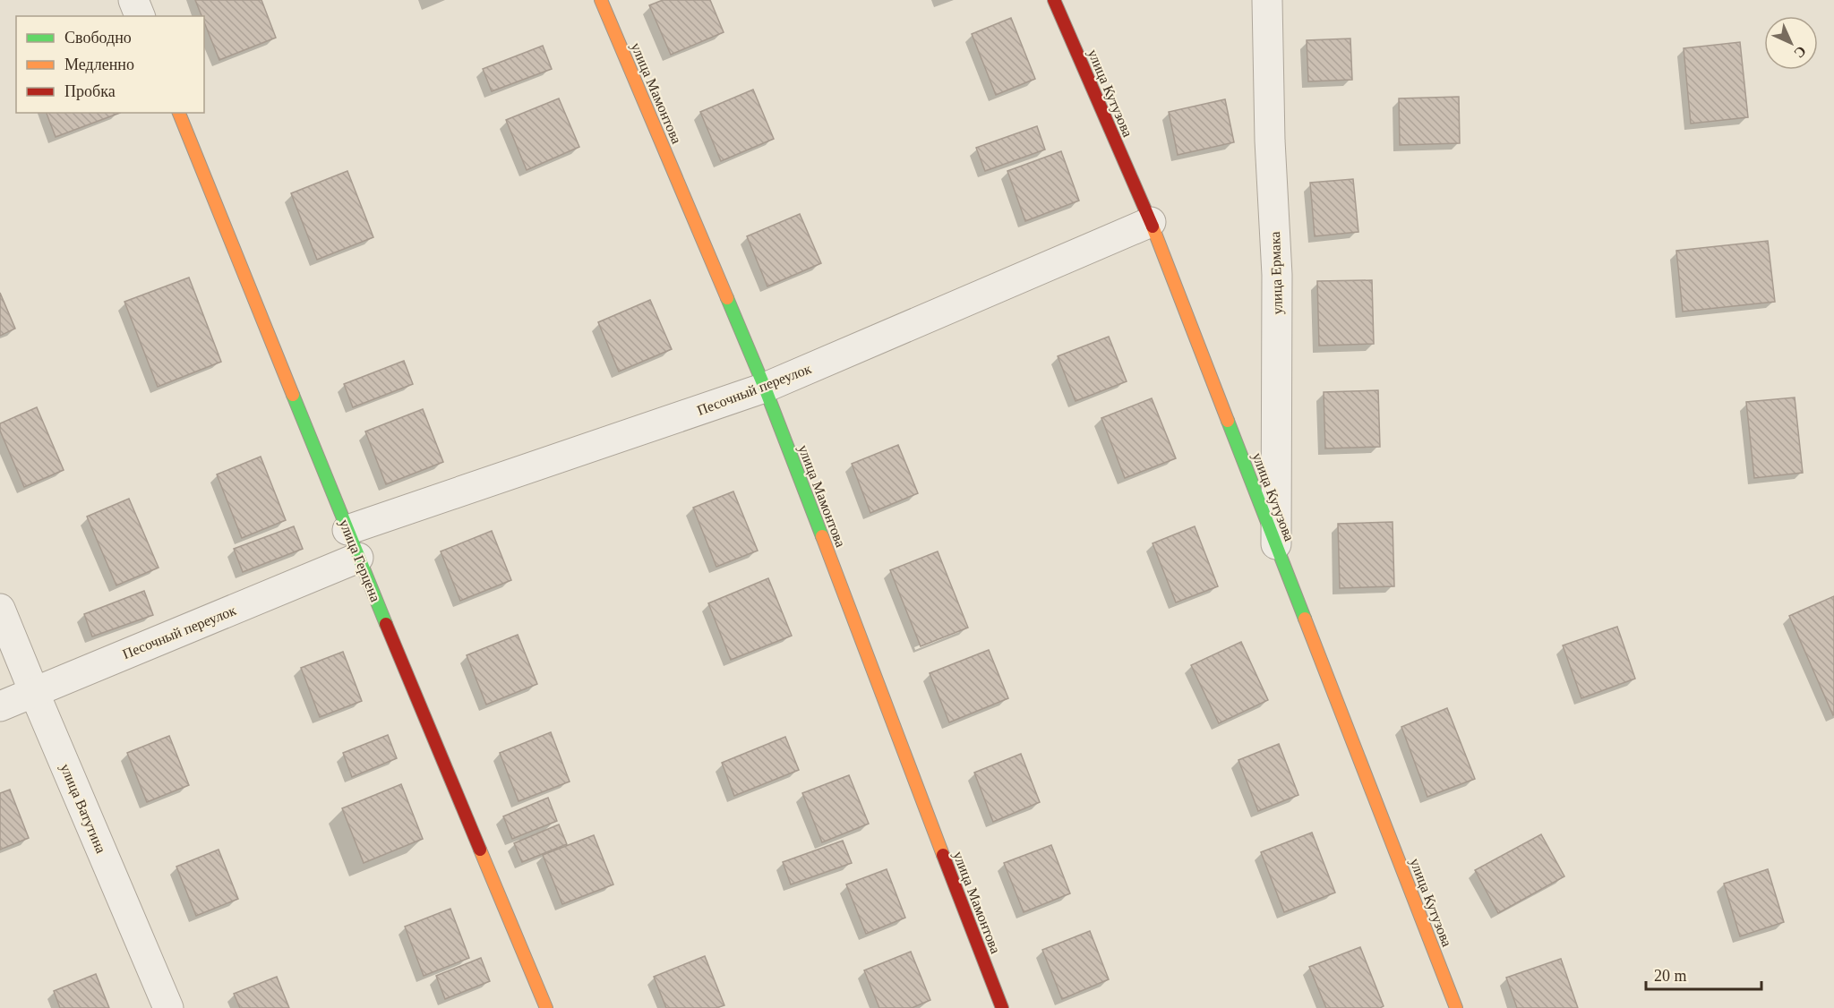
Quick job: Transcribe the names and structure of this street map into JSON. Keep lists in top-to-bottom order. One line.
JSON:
{"streets":{"street":["улица Мамонтова","улица Кутузова","улица Ермака","Песочный переулок","улица Герцена","улица Ватутина"]},"crossings":[["улица Мамонтова","Песочный переулок"],["улица Кутузова","улица Ермака"],["улица Кутузова","Песочный переулок"],["Песочный переулок","улица Герцена"],["Песочный переулок","улица Ватутина"]],"legend":["Свободно","Медленно","Пробка"],"scale_bar":"20 m","north":"bottom right"}
